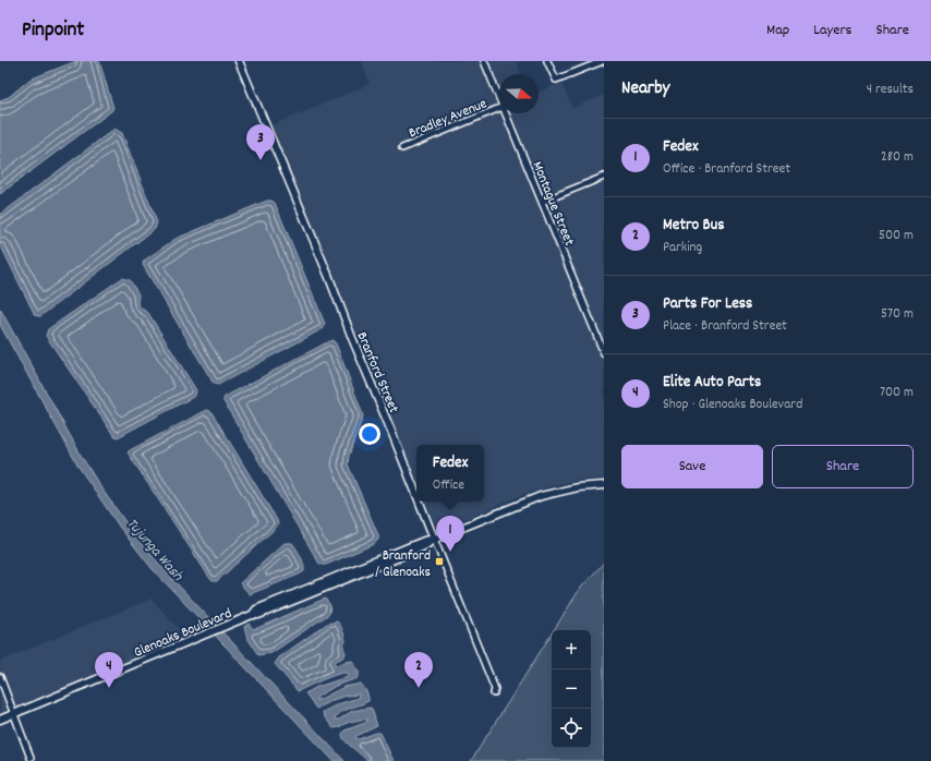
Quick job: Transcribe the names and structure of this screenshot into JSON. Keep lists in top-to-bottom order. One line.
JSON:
{"streets":{"main road":["Branford Street","Glenoaks Boulevard"],"street":["Bradley Avenue","Montague Street"]},"crossings":[["Branford Street","Glenoaks Boulevard"]],"water":["Tujunga Wash"],"places":{"transit":["Branford / Glenoaks"]},"north":"right","page":{"header":"Pinpoint","nav":["Map","Layers","Share"],"heading":["Nearby","4 results"],"list":[{"mark":"1","name":"Fedex","note":"Office · Branford Street","value":"280 m"},{"mark":"2","name":"Metro Bus","note":"Parking","value":"500 m"},{"mark":"3","name":"Parts For Less","note":"Place · Branford Street","value":"570 m"},{"mark":"4","name":"Elite Auto Parts","note":"Shop · Glenoaks Boulevard","value":"700 m"}],"pins":["3","1","2","4"],"buttons":["Save","Share"],"popup":["Fedex","Office"],"map_buttons":["+","−"]}}
